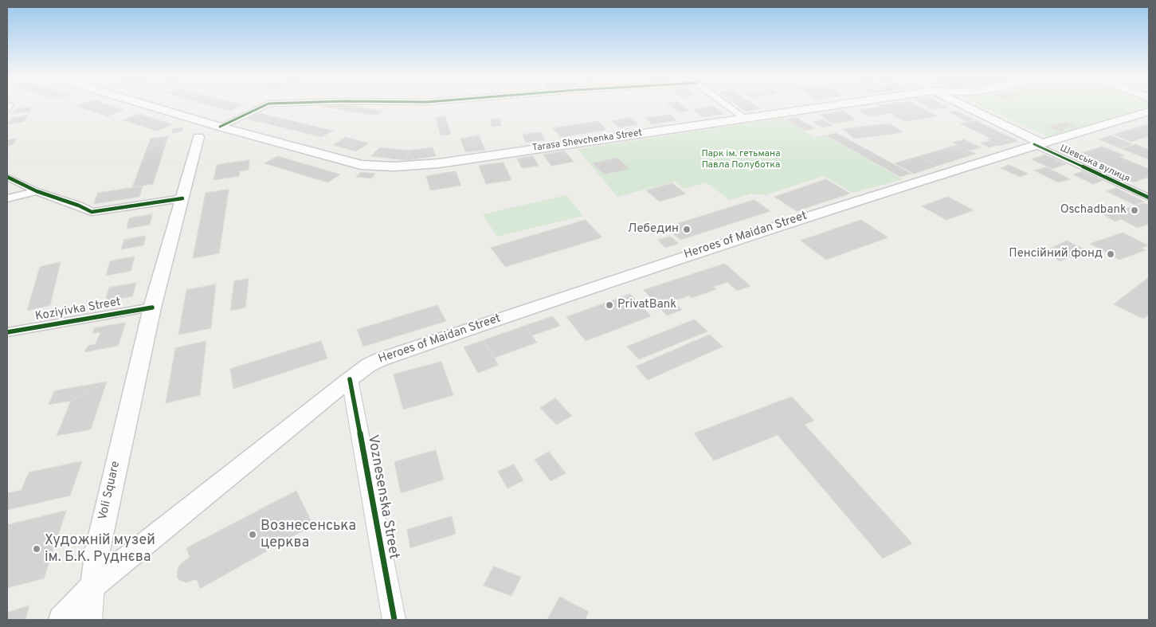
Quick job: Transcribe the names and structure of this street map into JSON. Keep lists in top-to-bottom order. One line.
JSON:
{"streets":{"main road":["Tarasa Shevchenka Street","Heroes of Maidan Street","Voli Square"],"street":["Шевська вулиця","Koziyivka Street","Voznesenska Street"]},"crossings":[["Tarasa Shevchenka Street","Voli Square"],["Шевська вулиця","Heroes of Maidan Street"],["Heroes of Maidan Street","Voznesenska Street"],["Koziyivka Street","Voli Square"]],"parks":["Парк ім. гетьмана Павла Полуботка"],"places":["Oschadbank","Лебедин","Пенсійний фонд","PrivatBank","Вознесенська церква","Художній музей ім. Б.К. Руднєва"]}
